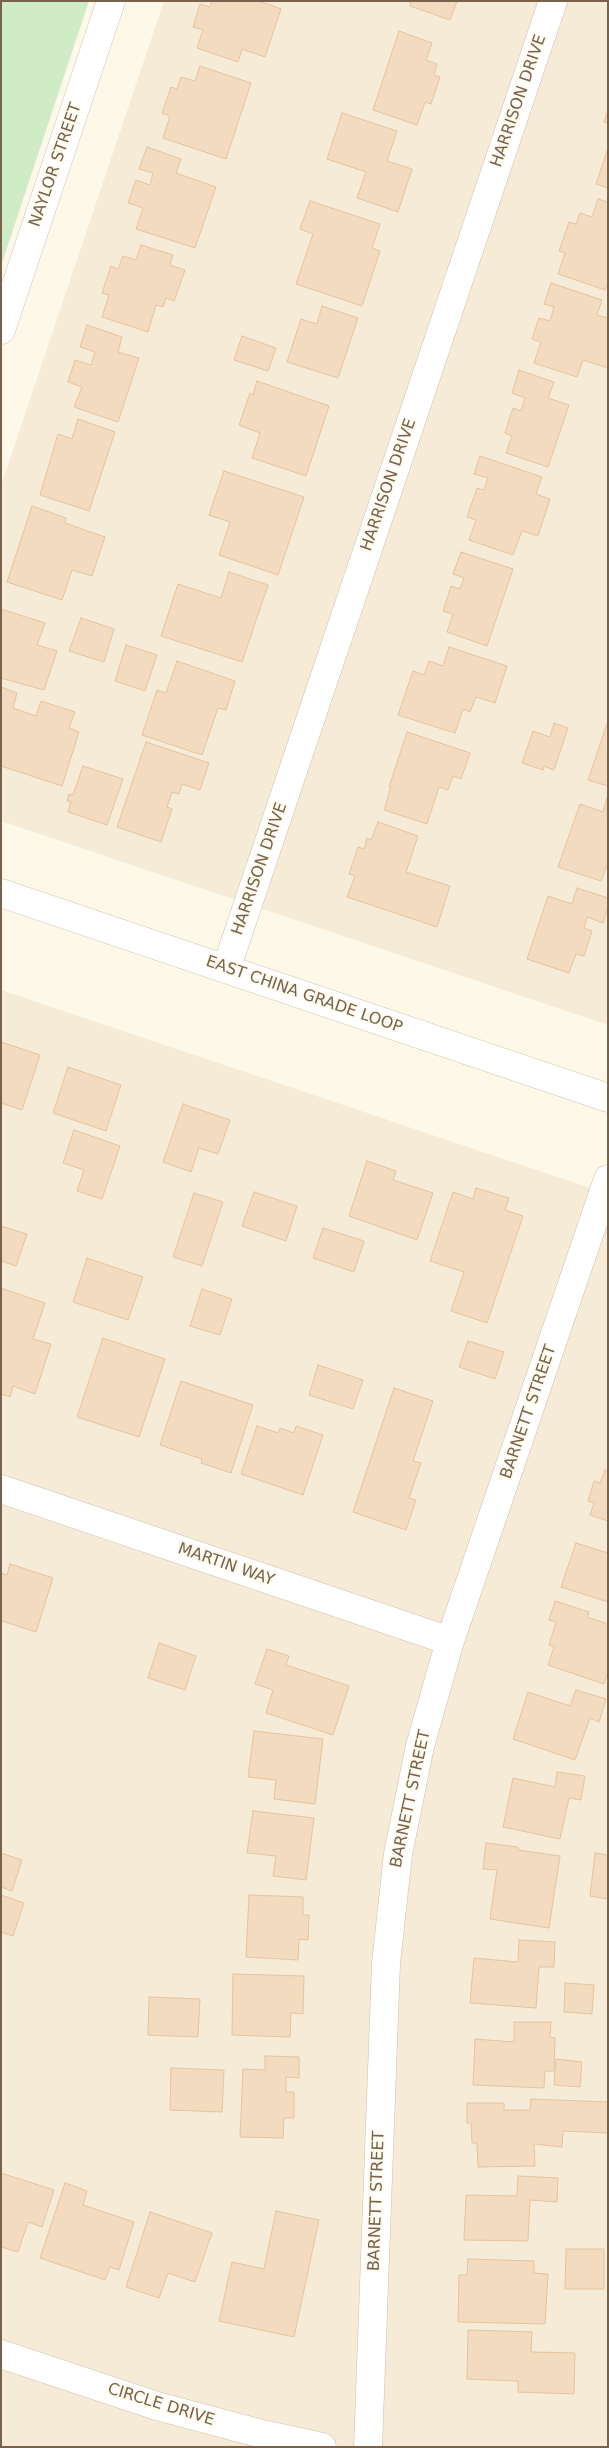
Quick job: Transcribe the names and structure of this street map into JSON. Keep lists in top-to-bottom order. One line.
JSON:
{"streets":{"street":["HARRISON DRIVE","NAYLOR STREET","EAST CHINA GRADE LOOP","BARNETT STREET","MARTIN WAY","CIRCLE DRIVE"]},"crossings":[["HARRISON DRIVE","EAST CHINA GRADE LOOP"],["BARNETT STREET","MARTIN WAY"]]}
